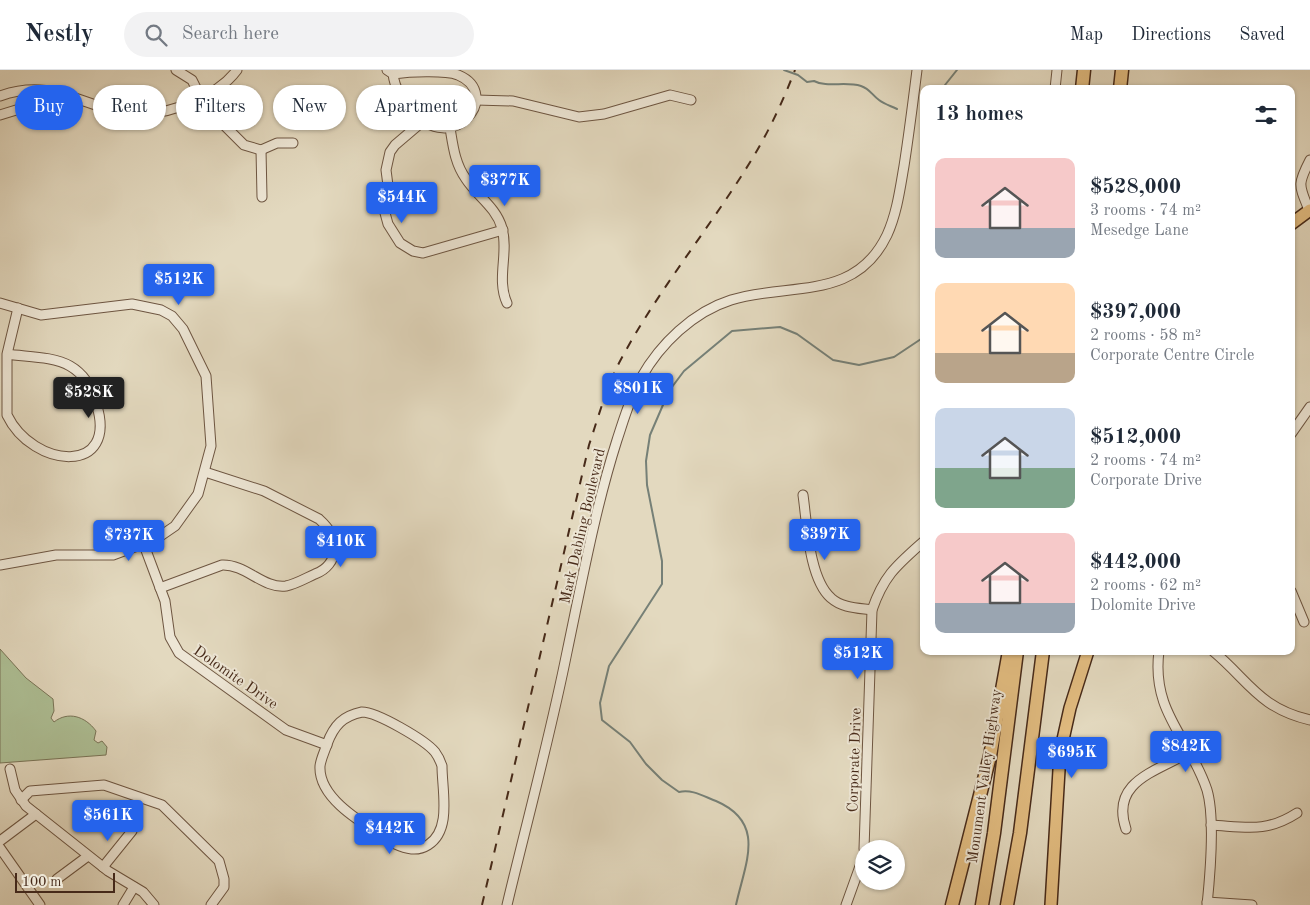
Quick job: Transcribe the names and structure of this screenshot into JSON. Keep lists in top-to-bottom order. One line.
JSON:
{"streets":{"highway":["Monument Valley Highway"],"street":["Mark Dabling Boulevard","Dolomite Drive","Corporate Drive"]},"scale_bar":"100 m","page":{"header":"Nestly","search":"Search here","nav":["Map","Directions","Saved"],"chip":["Buy","Rent","Filters","New","Apartment"],"heading":"13 homes","list":[{"name":"$528,000","note":"3 rooms · 74 m² · Mesedge Lane"},{"name":"$397,000","note":"2 rooms · 58 m² · Corporate Centre Circle"},{"name":"$512,000","note":"2 rooms · 74 m² · Corporate Drive"},{"name":"$442,000","note":"2 rooms · 62 m² · Dolomite Drive"}],"price":["$377K","$544K","$512K","$801K","$528K","$397K","$737K","$410K","$512K","$842K","$695K","$561K","$442K"],"scale":"100 m"}}
